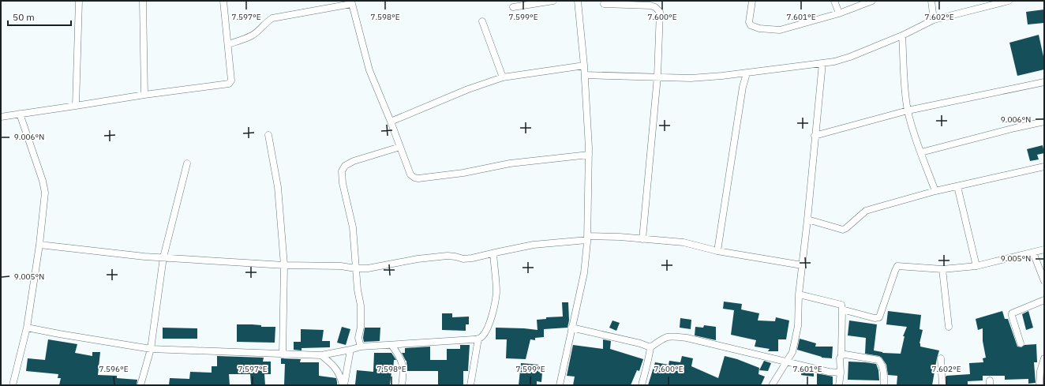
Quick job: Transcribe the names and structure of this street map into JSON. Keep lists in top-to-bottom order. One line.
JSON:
{"scale_bar":"50 m","coordinates":["7.597°E","7.598°E","7.599°E","7.600°E","7.601°E","7.602°E","9.006°N","9.005°N","7.596°E"]}
